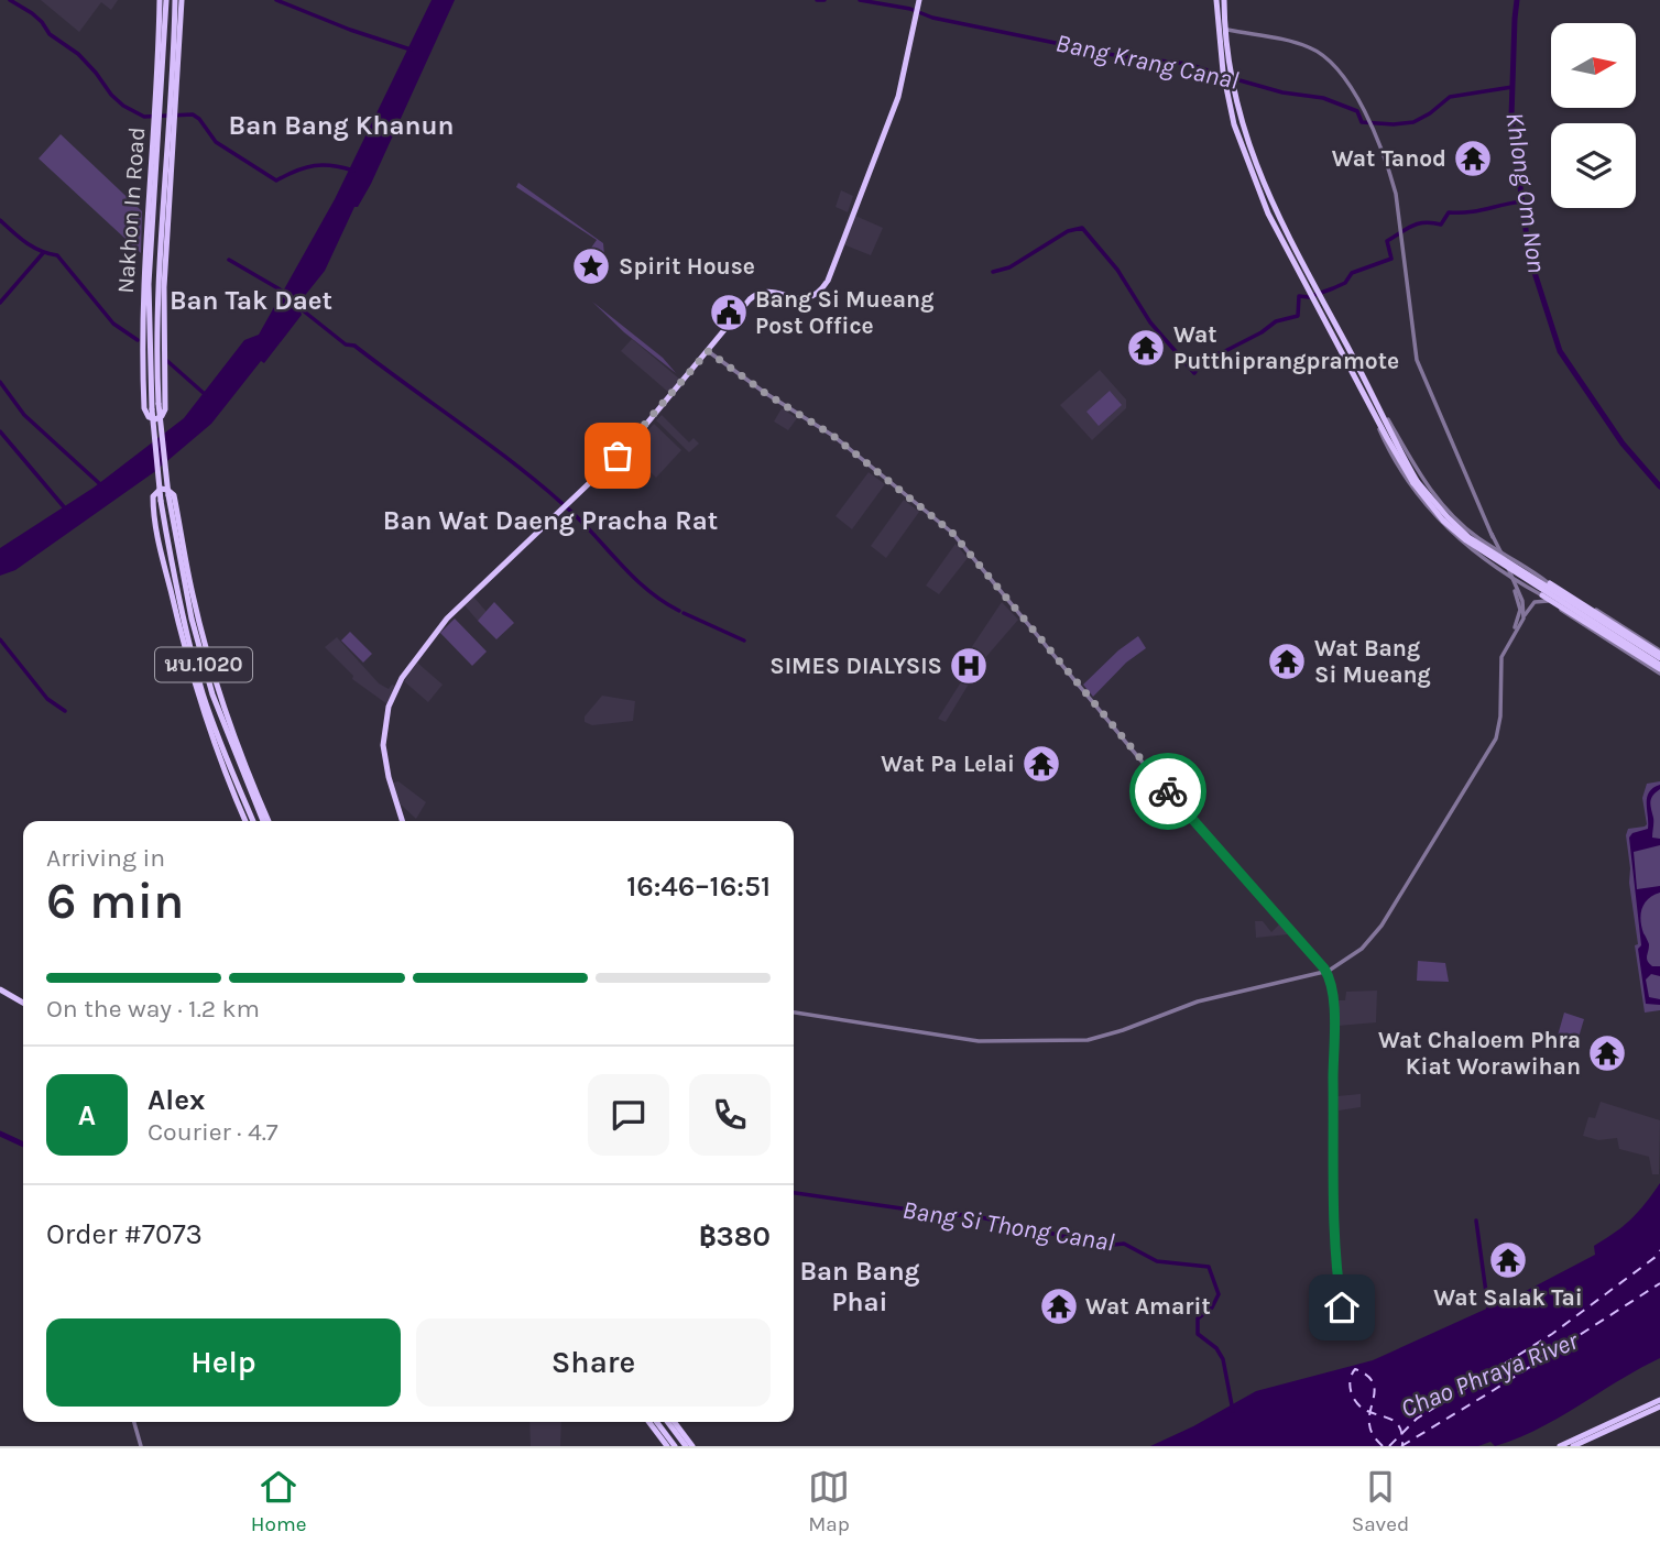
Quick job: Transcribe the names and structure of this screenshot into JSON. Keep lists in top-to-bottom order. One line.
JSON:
{"streets":{"main road":["Nakhon In Road","นบ.1020"]},"districts":["Ban Bang Khanun","Ban Tak Daet","Ban Wat Daeng Pracha Rat","Ban Bang Phai"],"water":["Bang Krang Canal","Khlong Om Non","Bang Si Thong Canal","Chao Phraya River"],"places":{"temple":["Wat Tanod","Wat Putthiprangpramote","Wat Bang Si Mueang","Wat Pa Lelai","Wat Chaloem Phra Kiat Worawihan","Wat Salak Tai","Wat Amarit"],"place":["Spirit House"],"public building":["Bang Si Mueang Post Office"],"hospital":["SIMES DIALYSIS"]},"north":"right","page":{"heading":["6 min","Arriving in","16:46–16:51"],"panel":["Alex","Courier · 4.7","Order #7073","฿380"],"bar":"On the way · 1.2 km","round":"A","buttons":["Help","Share"],"tabs":["Home","Map","Saved"]}}
